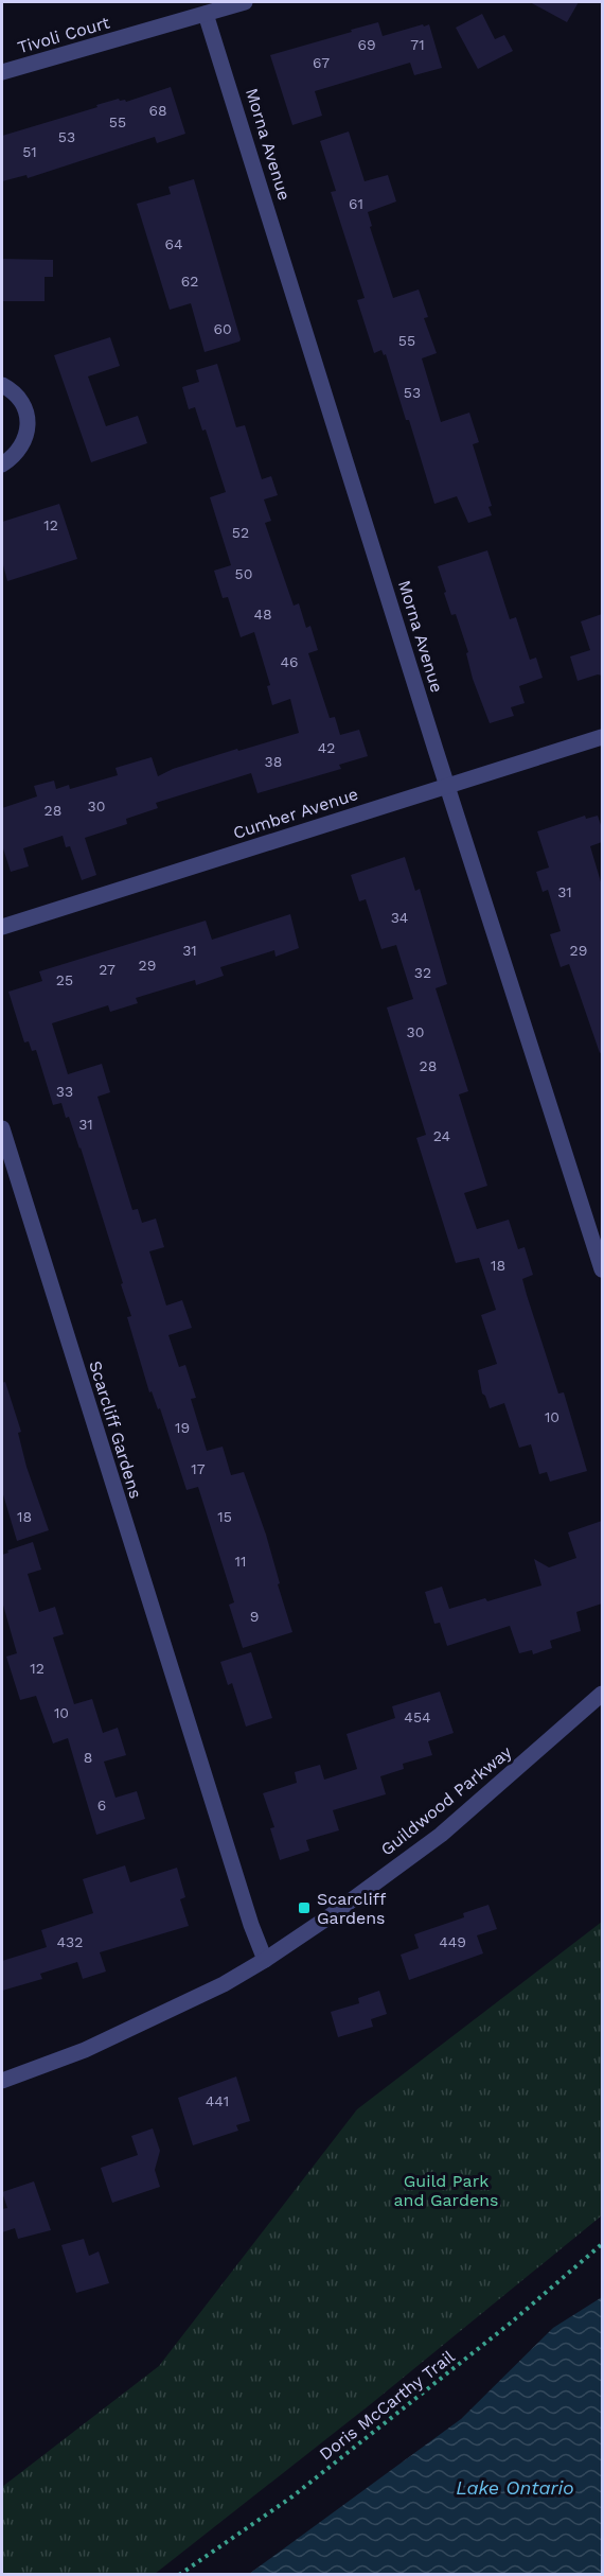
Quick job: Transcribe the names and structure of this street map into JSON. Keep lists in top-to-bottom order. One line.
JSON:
{"streets":{"street":["Tivoli Court","Morna Avenue","Cumber Avenue","Scarcliff Gardens","Guildwood Parkway"],"path":["Doris McCarthy Trail"]},"crossings":[["Tivoli Court","Morna Avenue"],["Morna Avenue","Cumber Avenue"],["Scarcliff Gardens","Guildwood Parkway"]],"water":["Lake Ontario"],"parks":["Guild Park and Gardens"],"places":{"transit":["Scarcliff Gardens"]},"house_numbers":["69","71","67","68","55","53","51","61","64","62","60","55","53","12","52","50","48","46","42","38","30","28","31","34","31","29","29","27","32","25","30","28","33","31","24","18","10","19","17","18","15","11","9","12","10","454","8","6","432","449","441"]}
